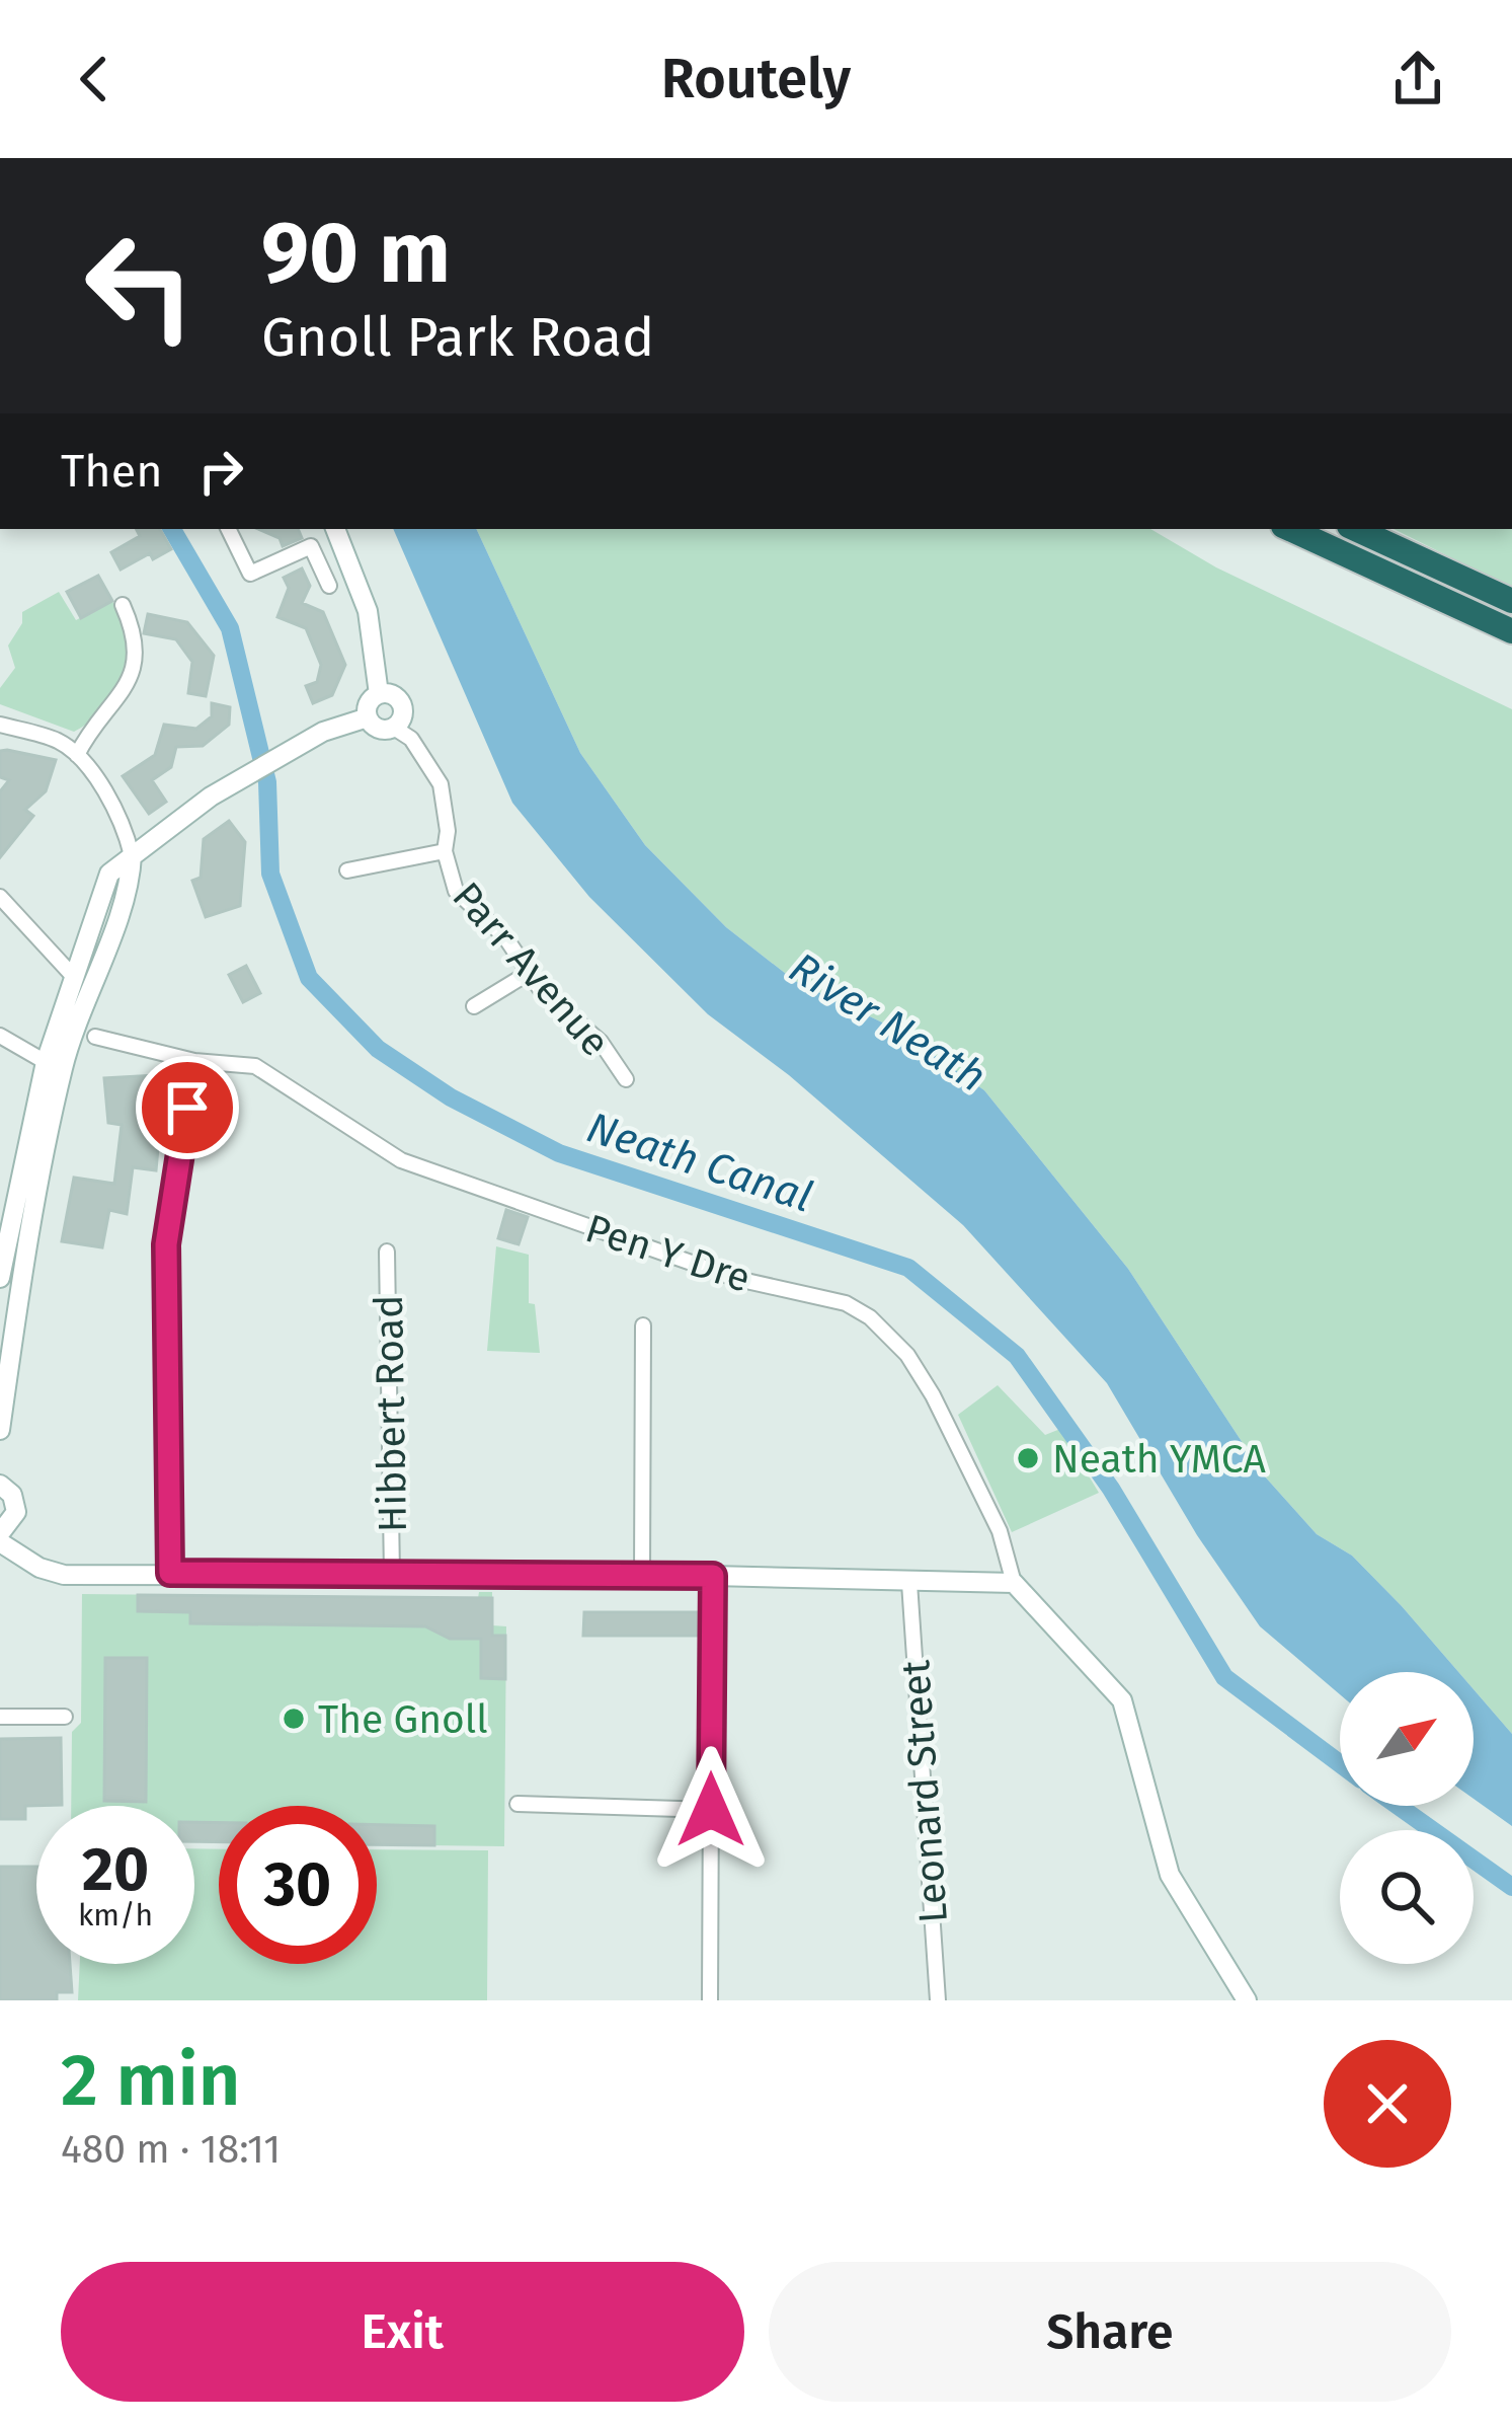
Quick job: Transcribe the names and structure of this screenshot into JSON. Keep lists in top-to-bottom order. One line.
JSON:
{"streets":{"street":["Parr Avenue","Pen Y Dre","Hibbert Road","Leonard Street"]},"water":["River Neath","Neath Canal"],"places":["Neath YMCA","The Gnoll"],"north":"top right","page":{"header":"Routely","turn":["90 m","Gnoll Park Road"],"then":"Then","speed":"20 km/h","limit":"30","heading":["2 min","480 m · 18:11"],"buttons":["Exit","Share"]}}
